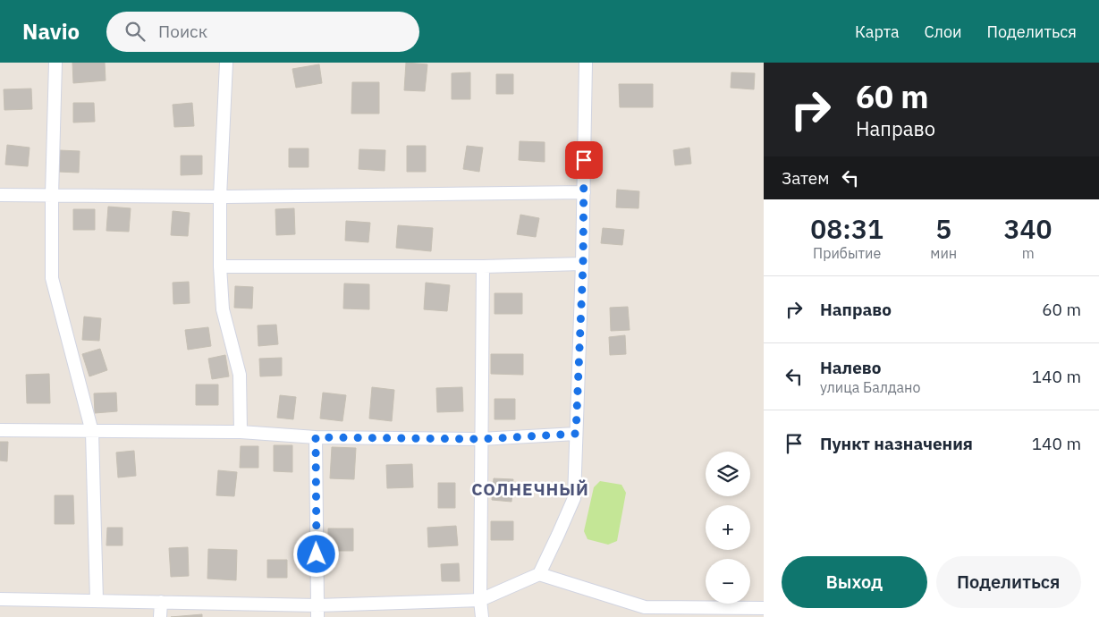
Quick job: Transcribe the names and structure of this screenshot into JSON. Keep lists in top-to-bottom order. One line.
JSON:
{"districts":["СОЛНЕЧНЫЙ"],"page":{"header":"Navio","search":"Поиск","nav":["Карта","Слои","Поделиться"],"turn":["60 m","Направо"],"then":"Затем","eta":["08:31","Прибытие","5","мин","340","m"],"list":[{"name":"Направо","value":"60 m"},{"name":"Налево","note":"улица Балдано","value":"140 m"},{"name":"Пункт назначения","value":"140 m"}],"map_buttons":["+","−"],"buttons":["Выход","Поделиться"]}}
